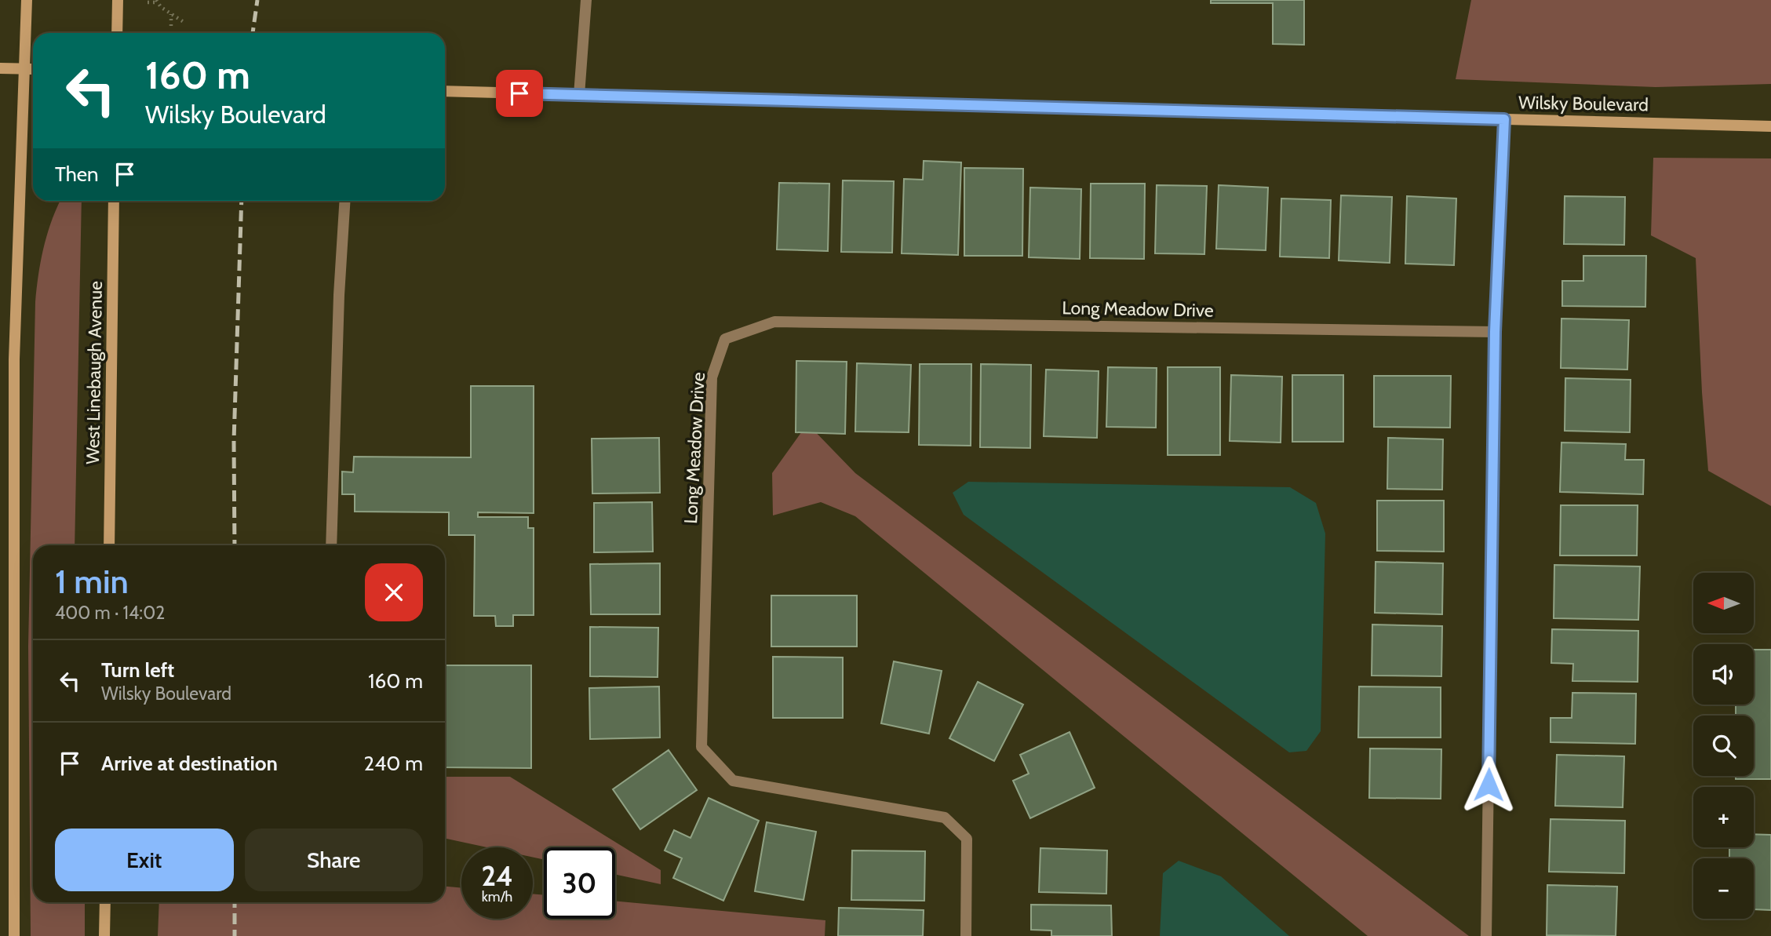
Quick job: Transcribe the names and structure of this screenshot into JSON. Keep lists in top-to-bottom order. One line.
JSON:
{"streets":{"main road":["Wilsky Boulevard","West Linebaugh Avenue"],"street":["Long Meadow Drive"]},"north":"left","page":{"turn":["160 m","Wilsky Boulevard"],"then":"Then","heading":["1 min","400 m · 14:02"],"map_buttons":["+","−"],"list":[{"name":"Turn left","note":"Wilsky Boulevard","value":"160 m"},{"name":"Arrive at destination","value":"240 m"}],"buttons":["Exit","Share"],"speed":"24 km/h","limit":"30"}}
